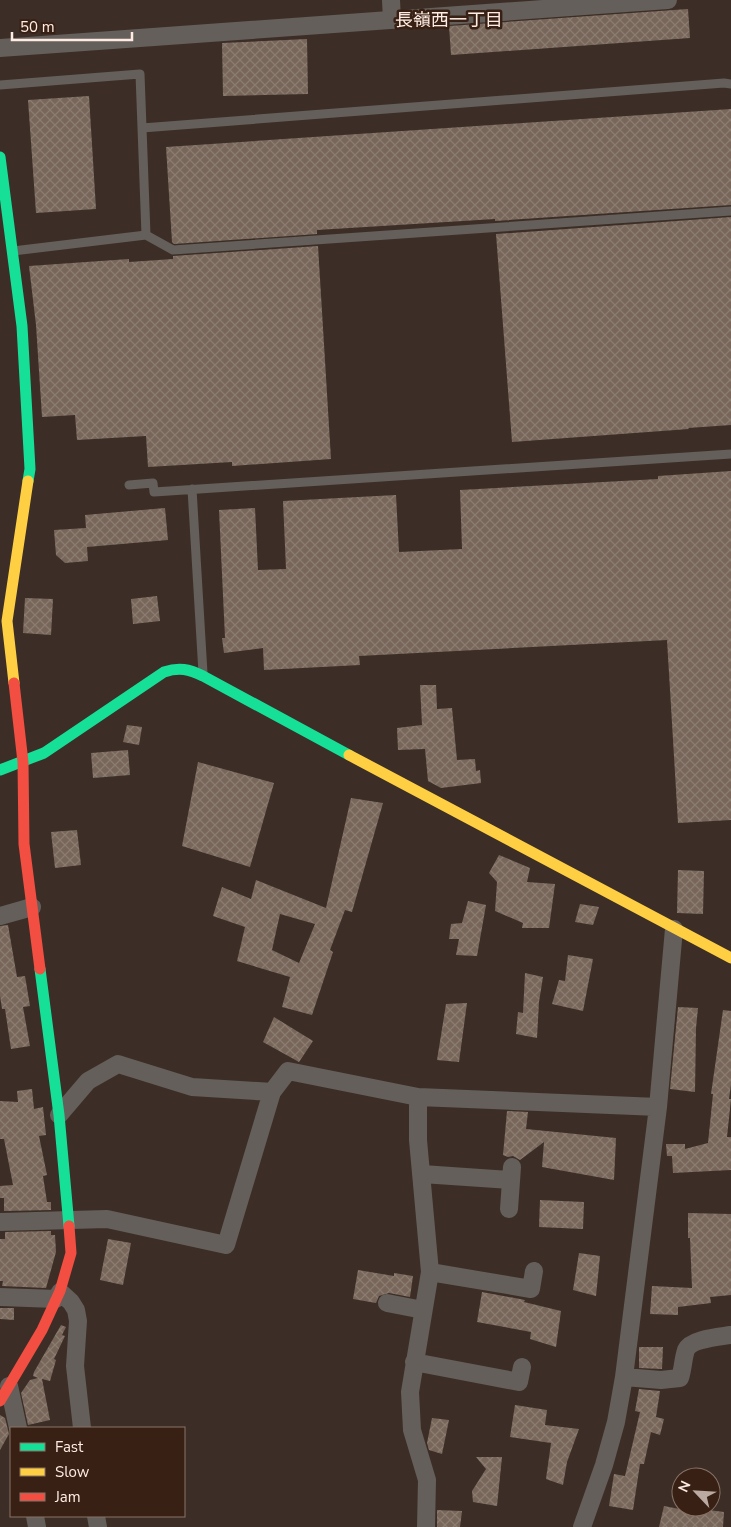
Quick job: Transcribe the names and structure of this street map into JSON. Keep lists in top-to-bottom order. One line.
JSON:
{"districts":["長嶺西一丁目"],"legend":["Fast","Slow","Jam"],"scale_bar":"50 m","north":"top left"}
